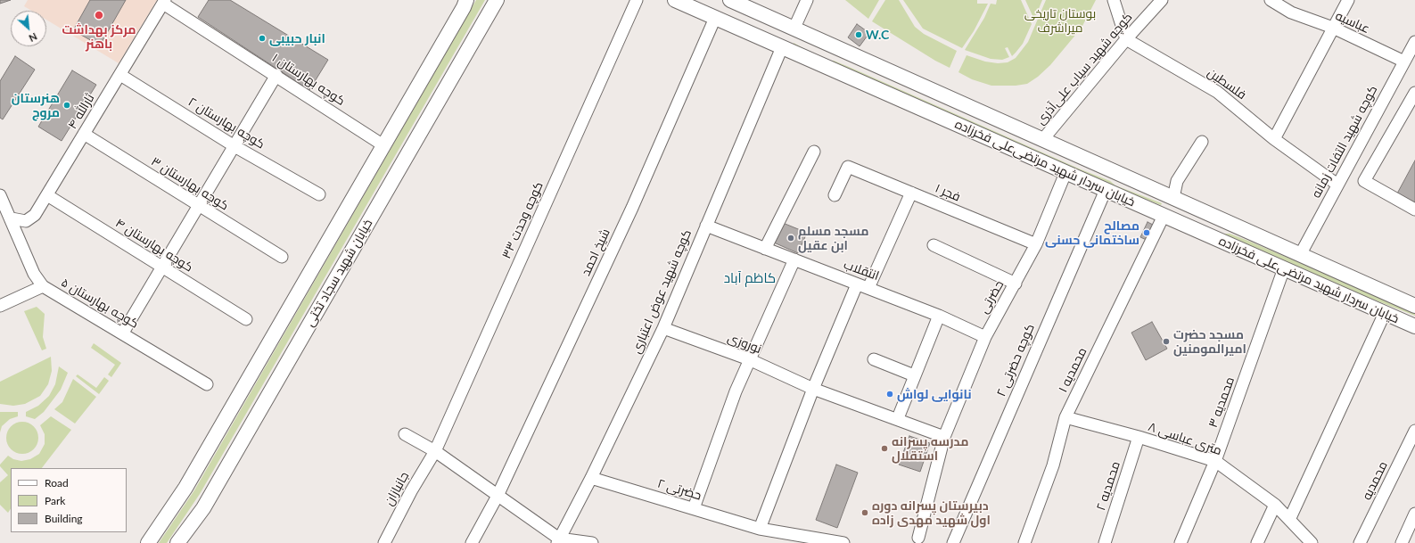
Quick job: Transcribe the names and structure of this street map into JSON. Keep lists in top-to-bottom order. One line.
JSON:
{"streets":{"main road":["خیابان سردار شهید مرتضی‌علی فخرزاده","خیابان شهید سجاد تختی"],"street":["عباسیه","کوچه شهید سیاب علی‌آذری","کوچه بهارستان ۱","فلسطین","ثارالله ۴","کوچه بهارستان ۲","کوچه شهید التفات زمانه","کوچه بهارستان ۳","فجر ۱","کوچه وحدت ۳۳","کوچه بهارستان ۴","شیخ احمد","انتقلاب","کوچه شهید عوض اعتباری","حضرتی","کوچه بهارستان ۵","نوروزی","کوچه حضرتی ۲","محمدیه ۱","محمدیه ۳","۸ متری عباسی","محمدیه","محمدیه ۲","جانبازان","حضرتی ۲"]},"crossings":[["عباسیه","کوچه شهید التفات زمانه"],["کوچه شهید سیاب علی‌آذری","فلسطین"],["کوچه شهید سیاب علی‌آذری","خیابان سردار شهید مرتضی‌علی فخرزاده"],["کوچه بهارستان ۱","ثارالله ۴"],["کوچه بهارستان ۱","خیابان شهید سجاد تختی"],["فلسطین","کوچه شهید التفات زمانه"],["ثارالله ۴","کوچه بهارستان ۲"],["ثارالله ۴","کوچه بهارستان ۳"],["ثارالله ۴","کوچه بهارستان ۴"],["ثارالله ۴","کوچه بهارستان ۵"],["کوچه شهید التفات زمانه","خیابان سردار شهید مرتضی‌علی فخرزاده"],["خیابان سردار شهید مرتضی‌علی فخرزاده","شیخ احمد"],["خیابان سردار شهید مرتضی‌علی فخرزاده","کوچه شهید عوض اعتباری"],["خیابان سردار شهید مرتضی‌علی فخرزاده","حضرتی"],["خیابان سردار شهید مرتضی‌علی فخرزاده","کوچه حضرتی ۲"],["خیابان سردار شهید مرتضی‌علی فخرزاده","محمدیه ۱"],["خیابان سردار شهید مرتضی‌علی فخرزاده","محمدیه ۳"],["فجر ۱","حضرتی"],["کوچه وحدت ۳۳","جانبازان"],["انتقلاب","کوچه شهید عوض اعتباری"],["انتقلاب","حضرتی"],["کوچه شهید عوض اعتباری","نوروزی"],["کوچه شهید عوض اعتباری","حضرتی ۲"],["حضرتی","نوروزی"],["محمدیه ۱","۸ متری عباسی"],["محمدیه ۳","۸ متری عباسی"],["۸ متری عباسی","محمدیه ۲"]],"districts":["کاظم آباد"],"parks":["بوستان تاریخی میراشرف"],"places":["مرکز بهداشت باهنر","W.C","انبار حبیبی","هنرستان مروج","مصالح ساختمانی حسنی","مسجد مسلم ابن عقیل","مسجد حضرت امیرالمومنین","نانوایی لواش","مدرسه پسرانه استقلال","دبیرستان پسرانه دوره اول شهید مهدی زاده"],"legend":["Road","Park","Building"],"north":"bottom right"}
